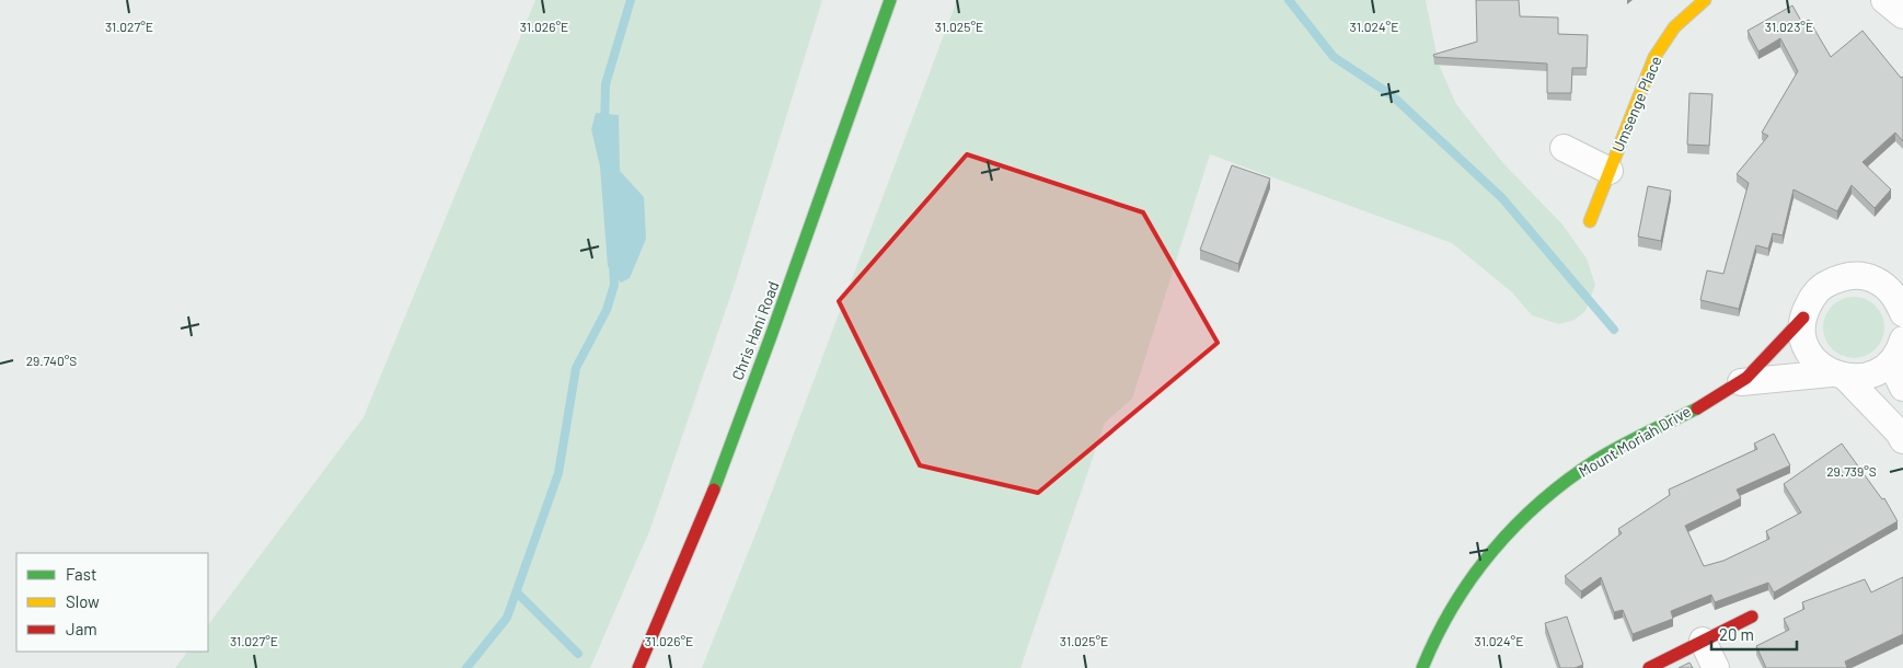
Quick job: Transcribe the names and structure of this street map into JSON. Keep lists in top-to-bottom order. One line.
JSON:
{"streets":{"street":["Umsenge Place","Chris Hani Road","Mount Moriah Drive"]},"legend":["Fast","Slow","Jam"],"scale_bar":"20 m","coordinates":["31.027°E","31.026°E","31.025°E","31.024°E","31.023°E","29.740°S","29.739°S"]}
